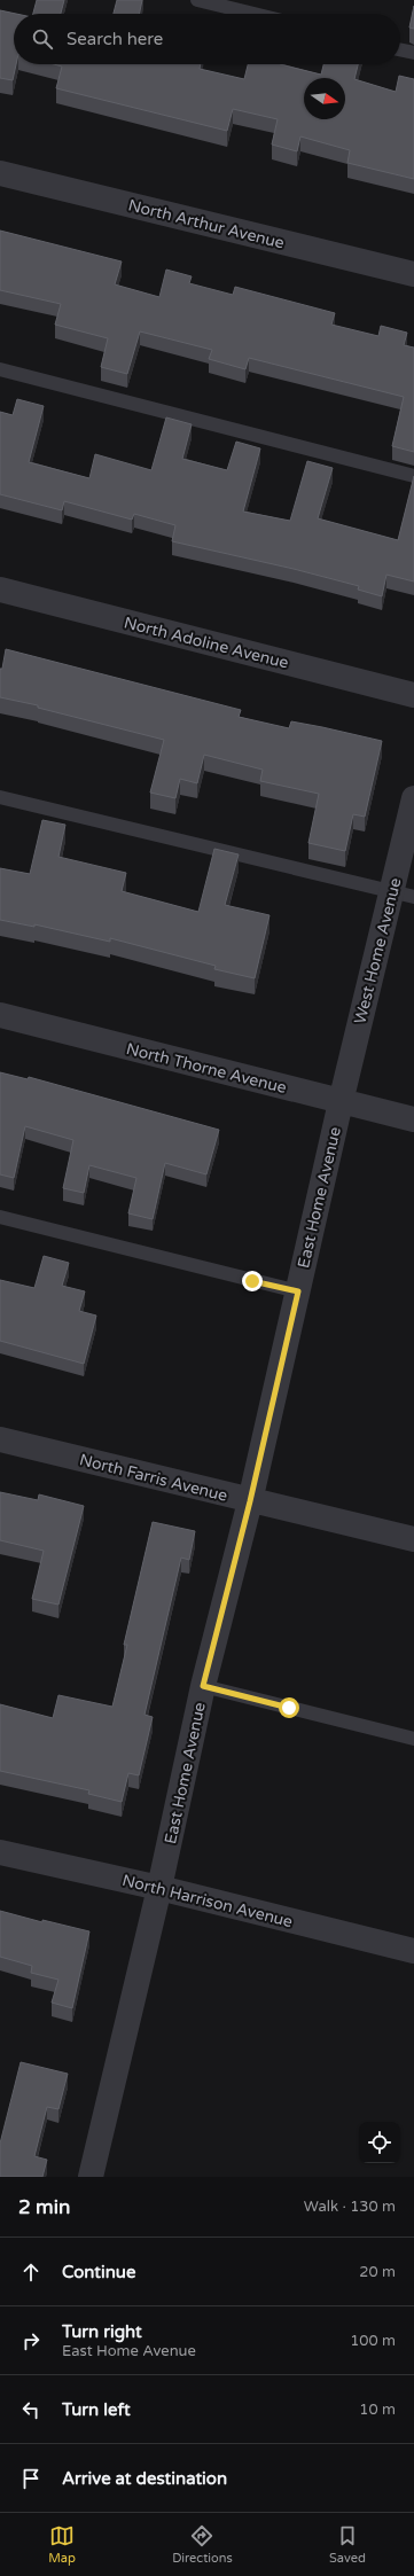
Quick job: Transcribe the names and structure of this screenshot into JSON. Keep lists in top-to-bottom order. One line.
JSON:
{"streets":{"street":["North Arthur Avenue","North Adoline Avenue","West Home Avenue","North Thorne Avenue","East Home Avenue","North Farris Avenue","North Harrison Avenue"]},"crossings":[["West Home Avenue","North Thorne Avenue"],["West Home Avenue","East Home Avenue"],["North Thorne Avenue","East Home Avenue"],["East Home Avenue","North Farris Avenue"],["East Home Avenue","North Harrison Avenue"]],"north":"right","page":{"search":"Search here","heading":["2 min","Walk · 130 m"],"list":[["Continue","20 m"],["Turn right","East Home Avenue","100 m"],["Turn left","10 m"],"Arrive at destination"],"nav":["Map","Directions","Saved"]}}
